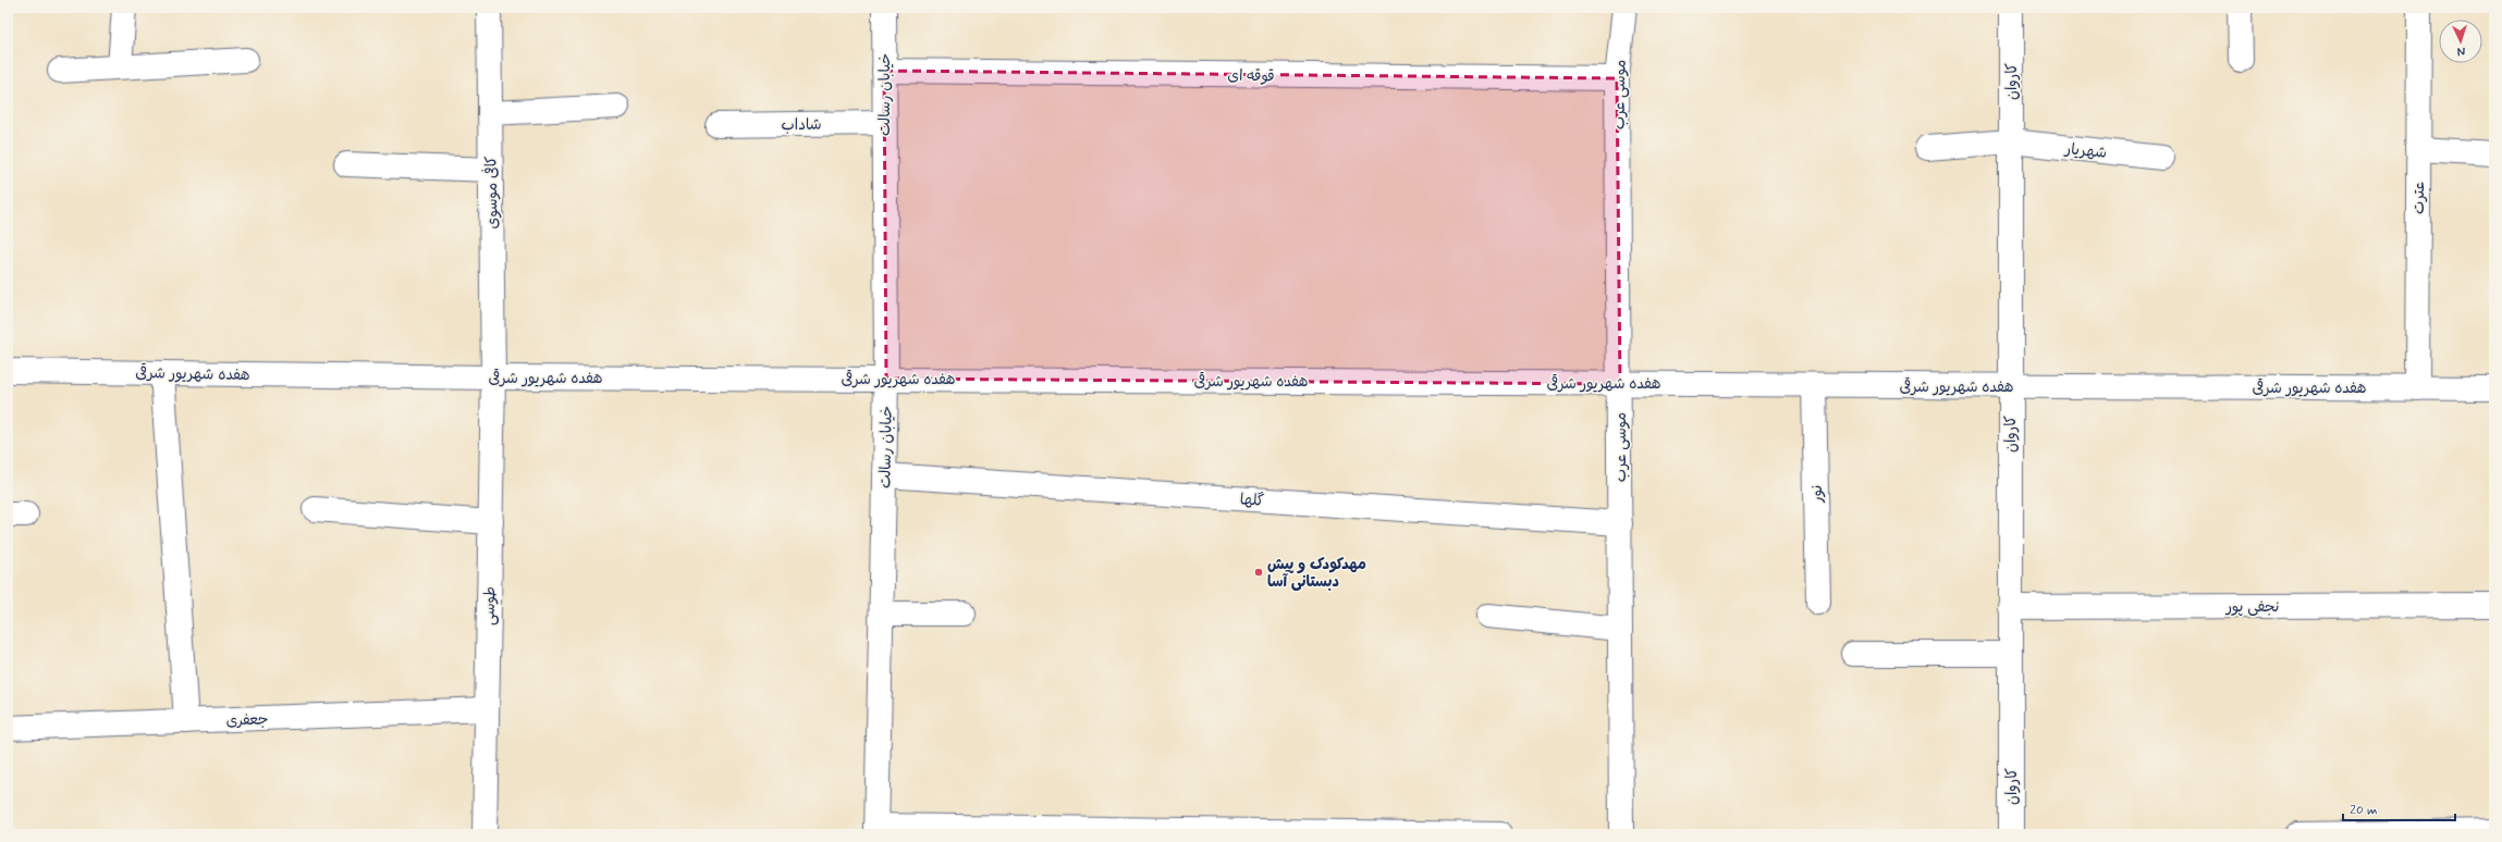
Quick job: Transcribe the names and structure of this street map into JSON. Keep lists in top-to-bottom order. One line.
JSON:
{"streets":{"street":["قوقه ای","کاروان","خیابان رسالت","موسی عرب","شاداب","شهریار","کافی موسوی","عترت","هفده شهریور شرقی","نور","گلها","طوسی","نجفی پور","جعفری"]},"crossings":[["قوقه ای","خیابان رسالت"],["قوقه ای","موسی عرب"],["کاروان","شهریار"],["کاروان","هفده شهریور شرقی"],["کاروان","نجفی پور"],["خیابان رسالت","شاداب"],["خیابان رسالت","هفده شهریور شرقی"],["خیابان رسالت","گلها"],["موسی عرب","هفده شهریور شرقی"],["موسی عرب","گلها"],["کافی موسوی","هفده شهریور شرقی"],["کافی موسوی","طوسی"],["عترت","هفده شهریور شرقی"],["هفده شهریور شرقی","نور"],["هفده شهریور شرقی","طوسی"],["طوسی","جعفری"]],"places":["مهدکودک و پیش دبستانی آسا"],"scale_bar":"20 m","north":"bottom"}
